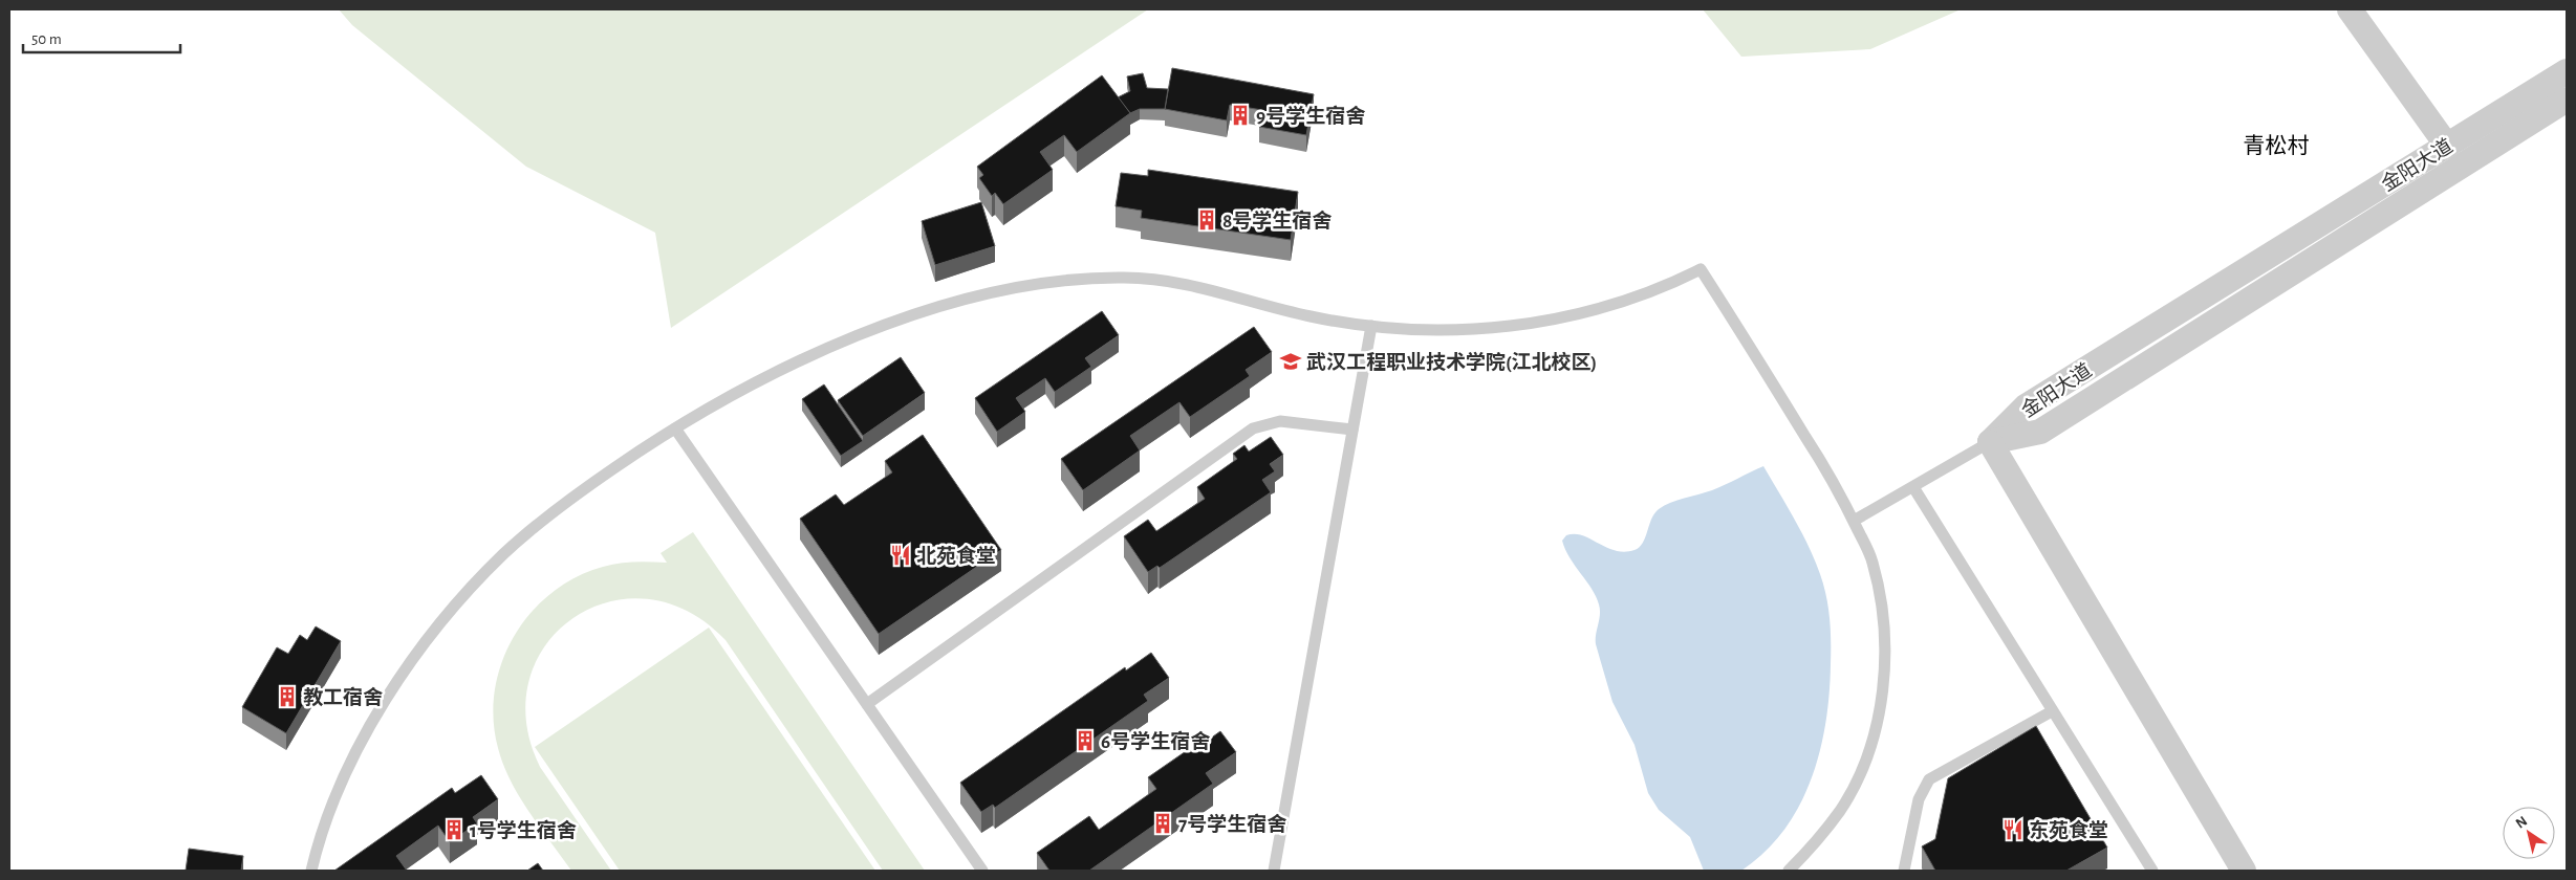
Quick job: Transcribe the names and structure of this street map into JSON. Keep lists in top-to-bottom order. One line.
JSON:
{"streets":{"street":["金阳大道"]},"districts":["青松村"],"places":{"building":["9号学生宿舍","8号学生宿舍","教工宿舍","6号学生宿舍","7号学生宿舍","1号学生宿舍"],"school or university":["武汉工程职业技术学院(江北校区)"],"restaurant":["北苑食堂","东苑食堂"]},"scale_bar":"50 m","north":"top left"}
